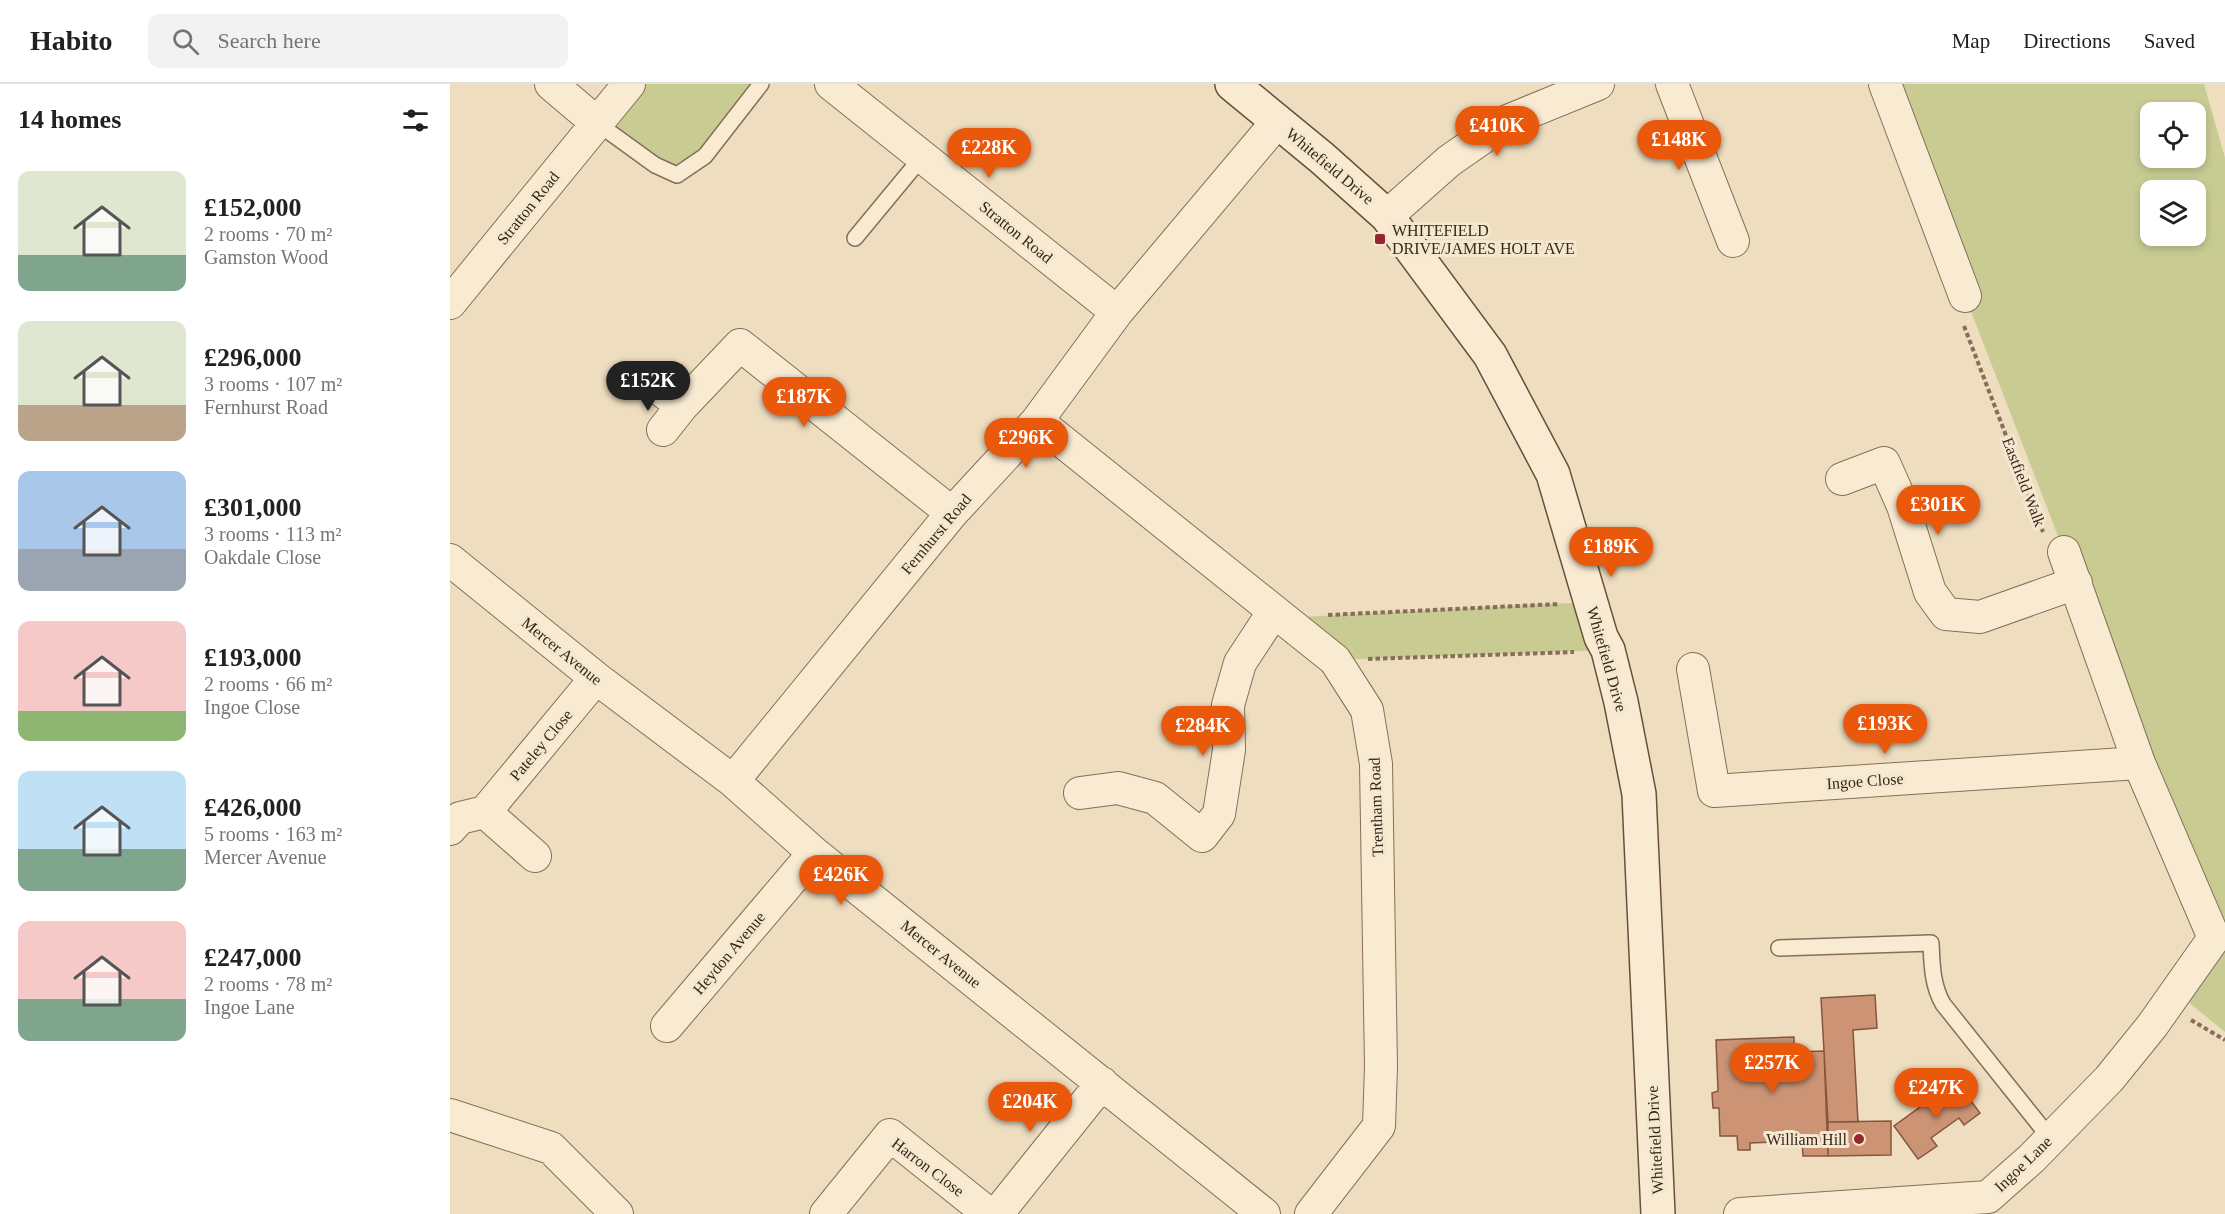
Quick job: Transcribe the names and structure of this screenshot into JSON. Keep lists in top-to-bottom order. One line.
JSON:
{"streets":{"main road":["Whitefield Drive"],"street":["Stratton Road","Fernhurst Road","Mercer Avenue","Pateley Close","Ingoe Close","Trentham Road","Heydon Avenue","Ingoe Lane","Harron Close"],"path":["Eastfield Walk"]},"crossings":[["Whitefield Drive","Fernhurst Road"],["Stratton Road","Fernhurst Road"],["Fernhurst Road","Mercer Avenue"],["Fernhurst Road","Trentham Road"],["Mercer Avenue","Pateley Close"],["Mercer Avenue","Heydon Avenue"],["Ingoe Close","Ingoe Lane"]],"places":{"transit":["WHITEFIELD DRIVE/JAMES HOLT AVE"],"other":["William Hill"]},"page":{"header":"Habito","search":"Search here","nav":["Map","Directions","Saved"],"heading":"14 homes","price":["£410K","£148K","£228K","£152K","£187K","£296K","£301K","£189K","£193K","£284K","£426K","£257K","£247K","£204K"],"list":[{"name":"£152,000","note":"2 rooms · 70 m² · Gamston Wood"},{"name":"£296,000","note":"3 rooms · 107 m² · Fernhurst Road"},{"name":"£301,000","note":"3 rooms · 113 m² · Oakdale Close"},{"name":"£193,000","note":"2 rooms · 66 m² · Ingoe Close"},{"name":"£426,000","note":"5 rooms · 163 m² · Mercer Avenue"},{"name":"£247,000","note":"2 rooms · 78 m² · Ingoe Lane"}]}}
